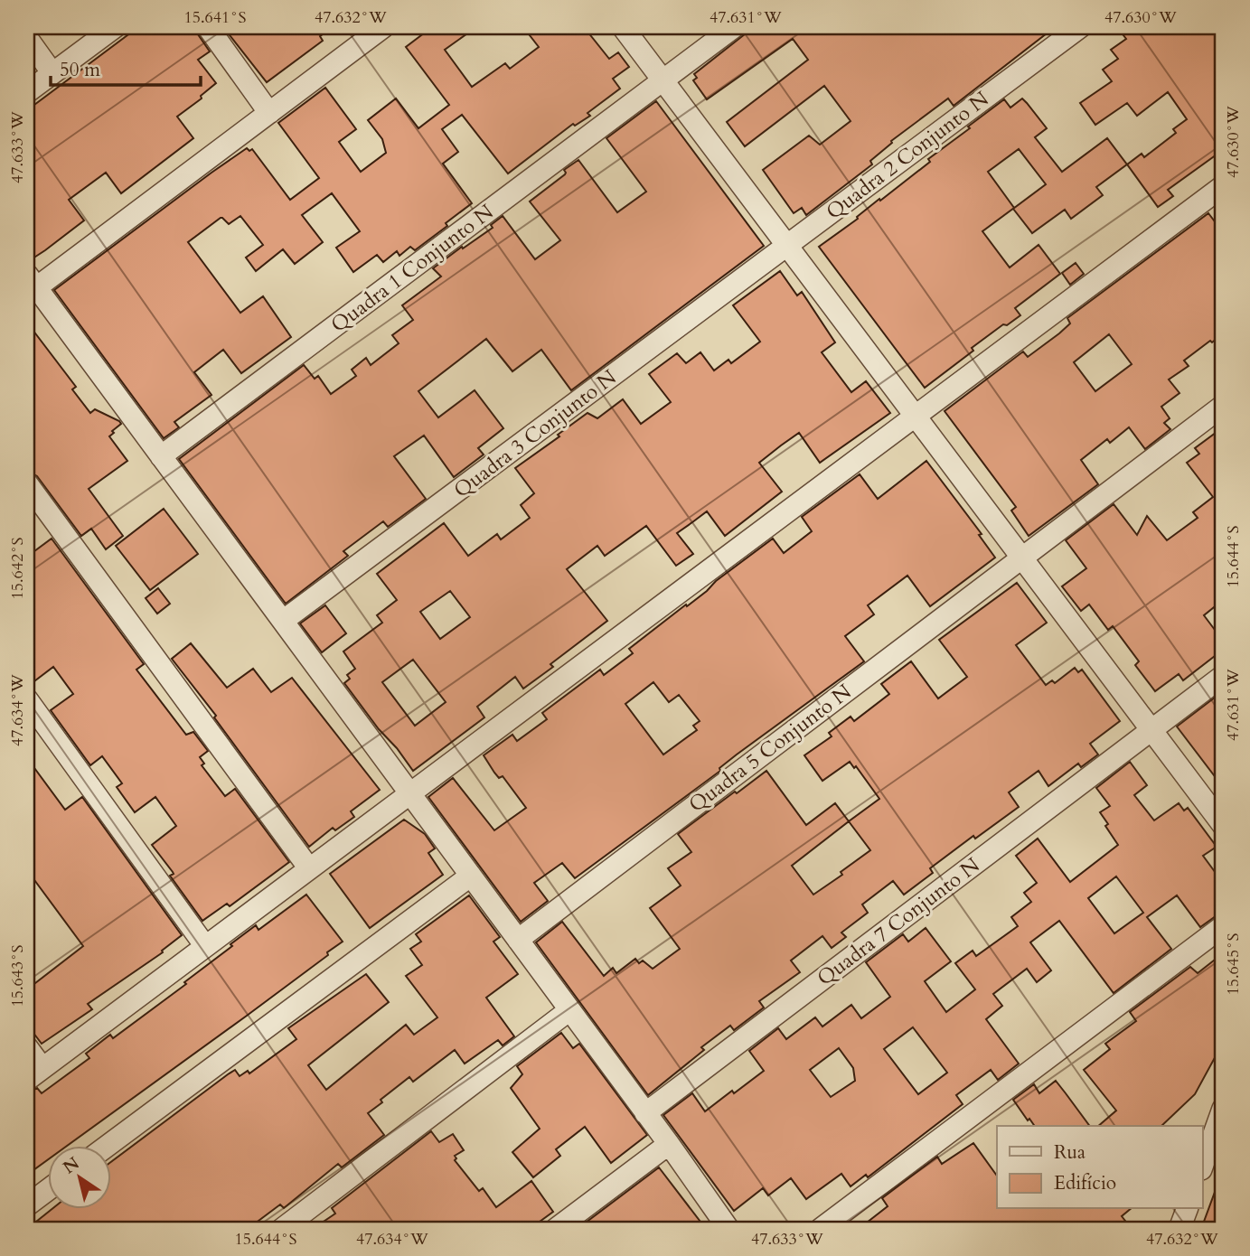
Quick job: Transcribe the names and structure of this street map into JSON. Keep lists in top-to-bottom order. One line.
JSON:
{"streets":{"street":["Quadra 2 Conjunto N","Quadra 1 Conjunto N","Quadra 3 Conjunto N","Quadra 5 Conjunto N","Quadra 7 Conjunto N"]},"crossings":[["Quadra 2 Conjunto N","Quadra 3 Conjunto N"]],"legend":["Rua","Edifício"],"scale_bar":"50 m","north":"top left","coordinates":["15.641°S","47.632°W","47.631°W","47.630°W","47.633°W","15.644°S","15.642°S","47.634°W","15.645°S","15.643°S"]}
